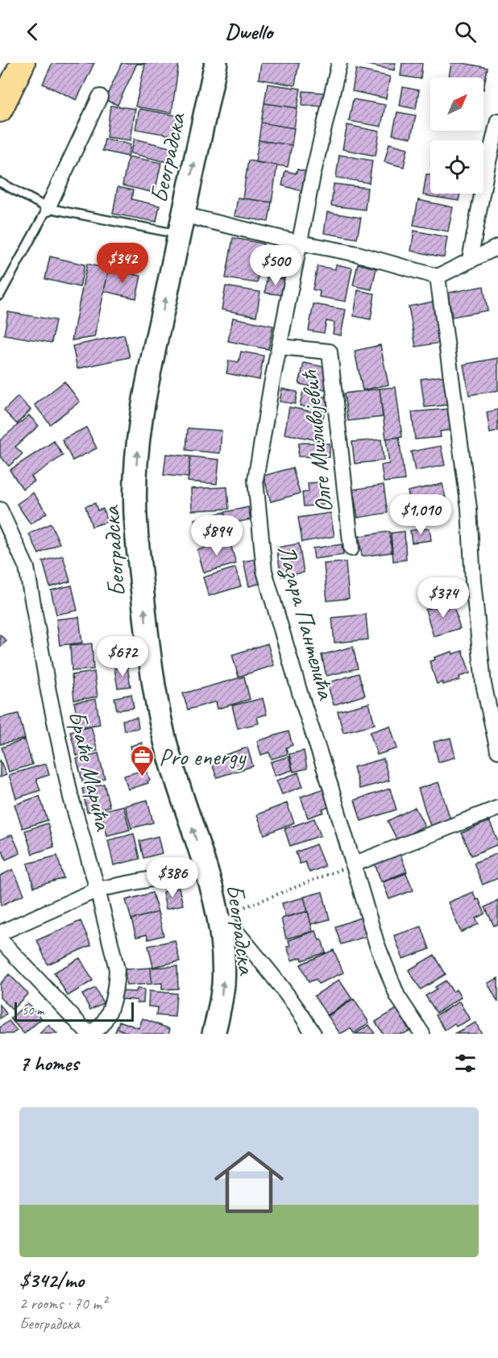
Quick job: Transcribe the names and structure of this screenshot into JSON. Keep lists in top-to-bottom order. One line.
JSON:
{"streets":{"street":["Београдска","Олге Миливојевић","Лазара Пантелића","Браће Марића"]},"crossings":[["Београдска","Лазара Пантелића"],["Олге Миливојевић","Лазара Пантелића"]],"one_way":["Београдска"],"places":{"office":["Pro energy"]},"scale_bar":"50 m","north":"top right","page":{"header":"Dwello","price":["$342","$500","$1,010","$894","$374","$672","$386"],"scale":"50 m","heading":"7 homes","list":[{"name":"$342/mo","note":"2 rooms · 70 m² · Београдска"}]}}
